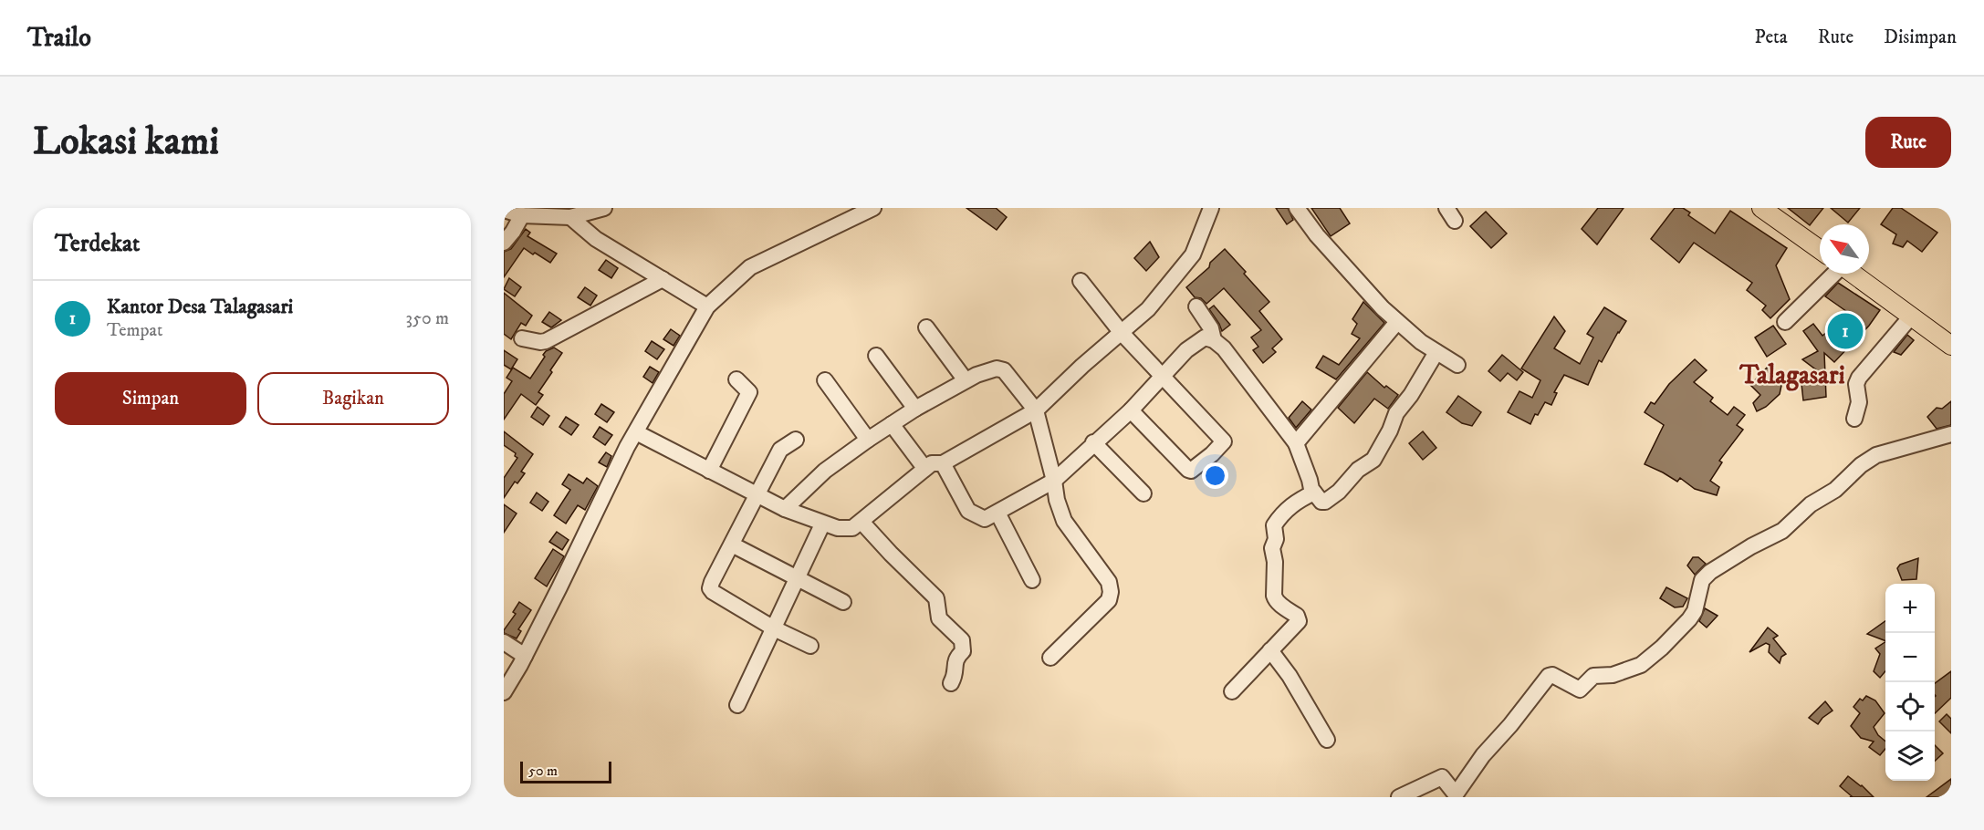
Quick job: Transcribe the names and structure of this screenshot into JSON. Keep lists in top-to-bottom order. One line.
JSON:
{"districts":["Talagasari"],"scale_bar":"50 m","north":"top left","page":{"header":"Trailo","nav":["Peta","Rute","Disimpan"],"buttons":["Rute",["Simpan","Bagikan"]],"title":"Lokasi kami","heading":"Terdekat","list":[{"mark":"1","name":"Kantor Desa Talagasari","note":"Tempat","value":"350 m"}],"pins":"1","map_buttons":["+","−"],"scale":"50 m"}}
